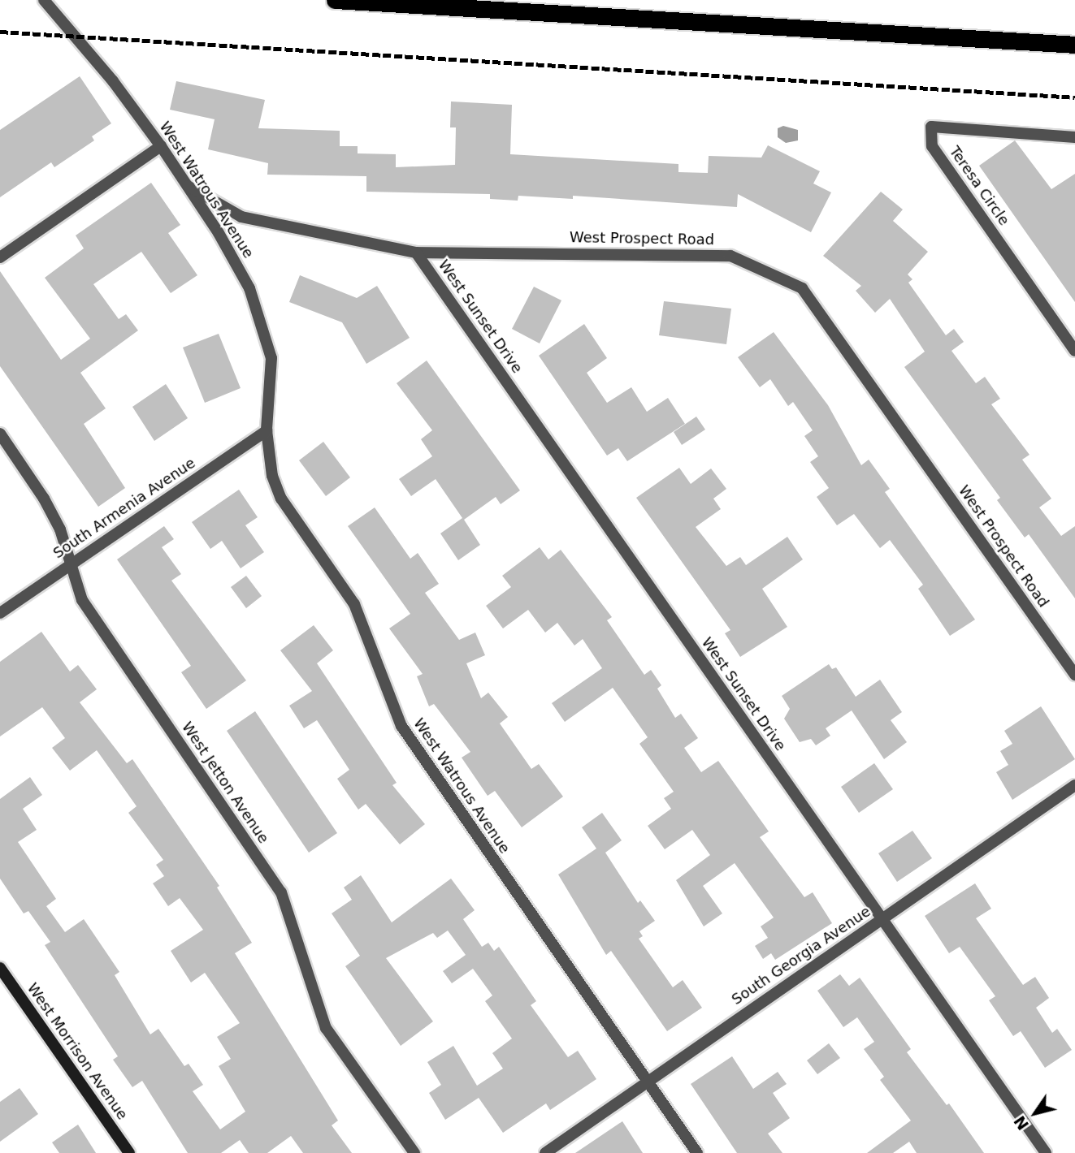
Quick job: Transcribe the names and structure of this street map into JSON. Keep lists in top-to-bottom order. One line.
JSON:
{"streets":{"street":["Teresa Circle","West Watrous Avenue","West Prospect Road","West Sunset Drive","South Armenia Avenue","West Jetton Avenue","South Georgia Avenue","West Morrison Avenue"]},"crossings":[["West Watrous Avenue","West Prospect Road"],["West Watrous Avenue","South Armenia Avenue"],["West Watrous Avenue","South Georgia Avenue"],["West Prospect Road","West Sunset Drive"],["West Sunset Drive","South Georgia Avenue"],["South Armenia Avenue","West Jetton Avenue"]],"north":"bottom left"}
